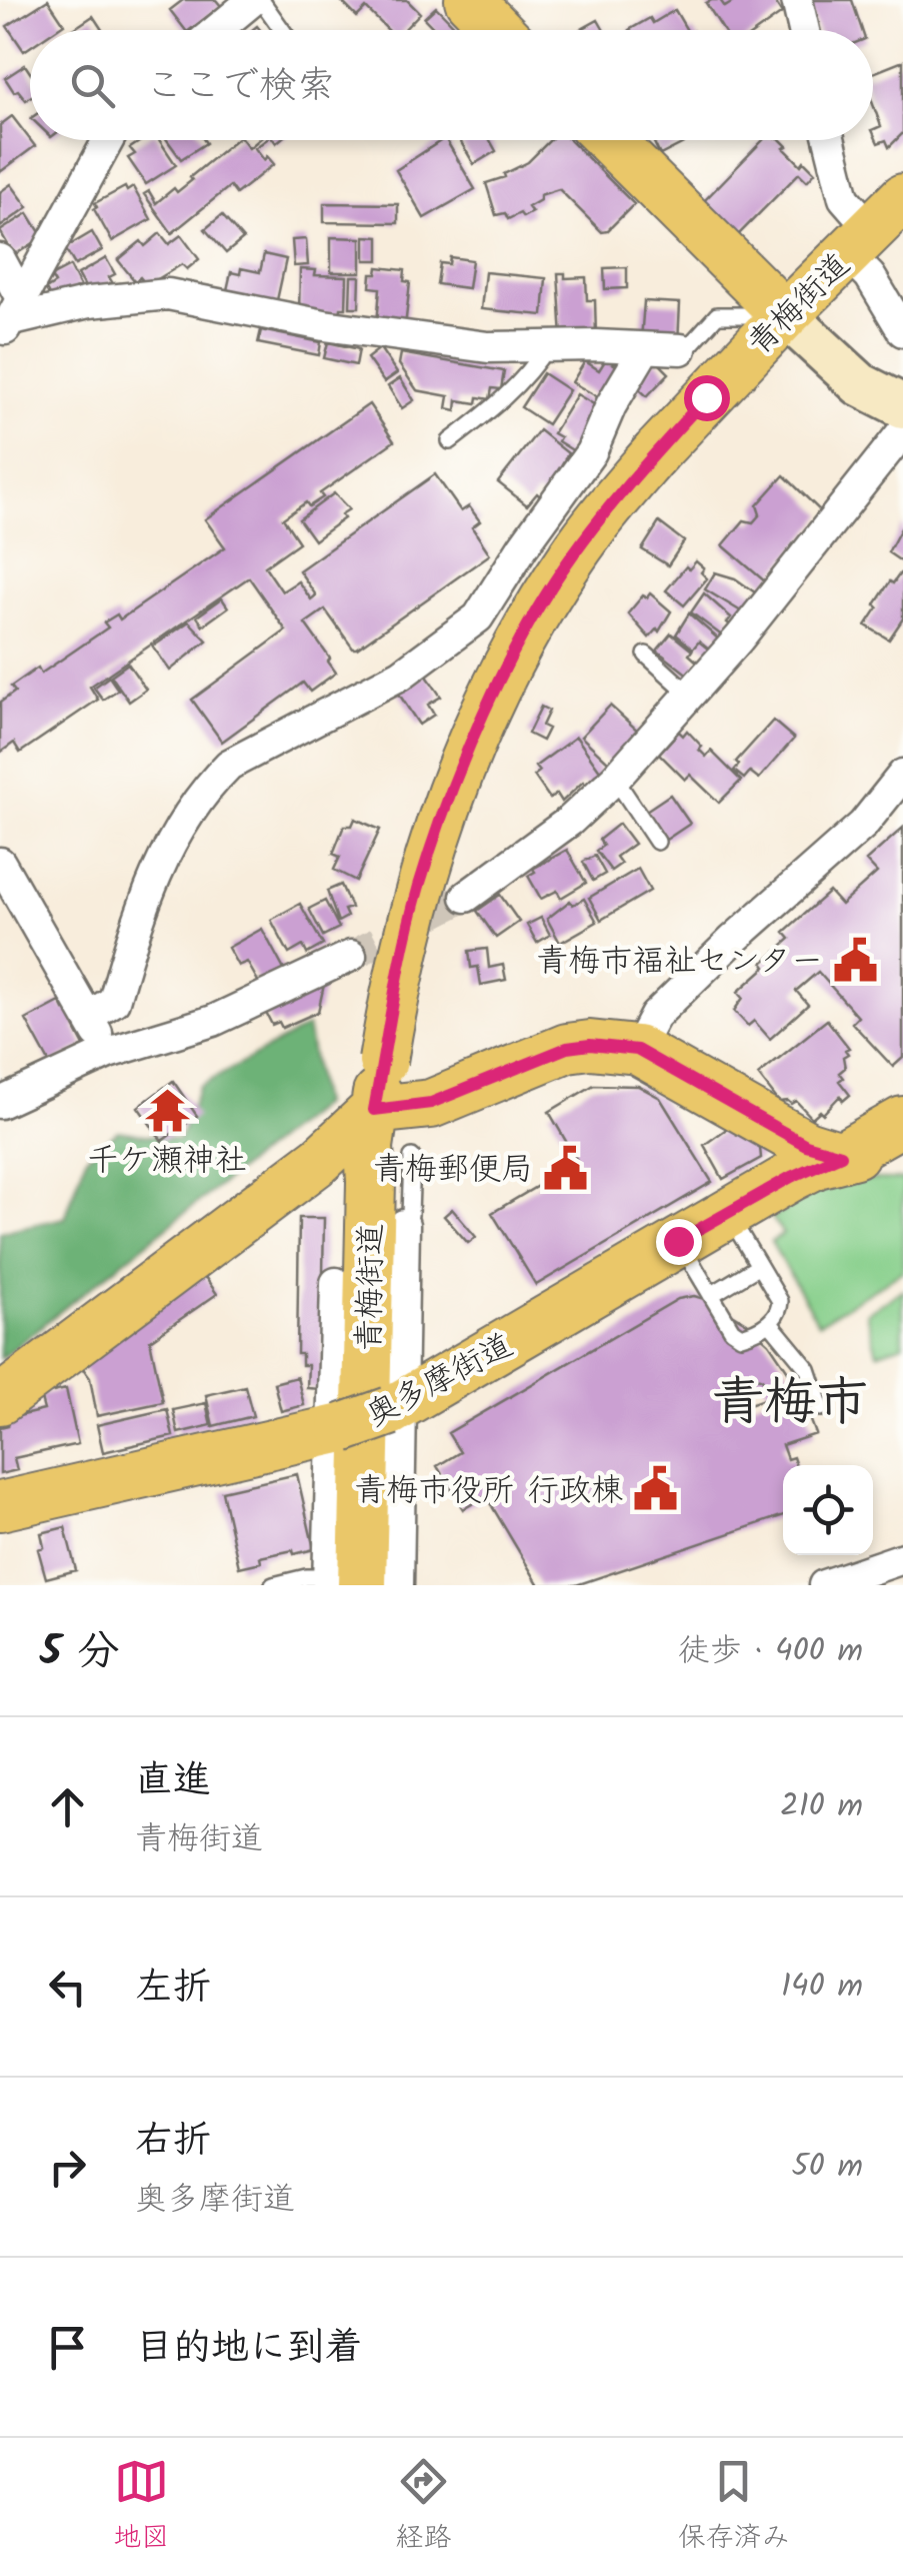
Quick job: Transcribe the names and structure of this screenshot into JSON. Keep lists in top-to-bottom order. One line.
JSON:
{"streets":{"main road":["青梅街道","奥多摩街道"]},"districts":["青梅市"],"places":{"public building":["青梅市福祉センター","青梅郵便局","青梅市役所 行政棟"],"temple":["千ケ瀬神社"]},"page":{"search":"ここで検索","heading":["5 分","徒歩 · 400 m"],"list":[["直進","青梅街道","210 m"],["左折","140 m"],["右折","奥多摩街道","50 m"],"目的地に到着"],"nav":["地図","経路","保存済み"]}}
